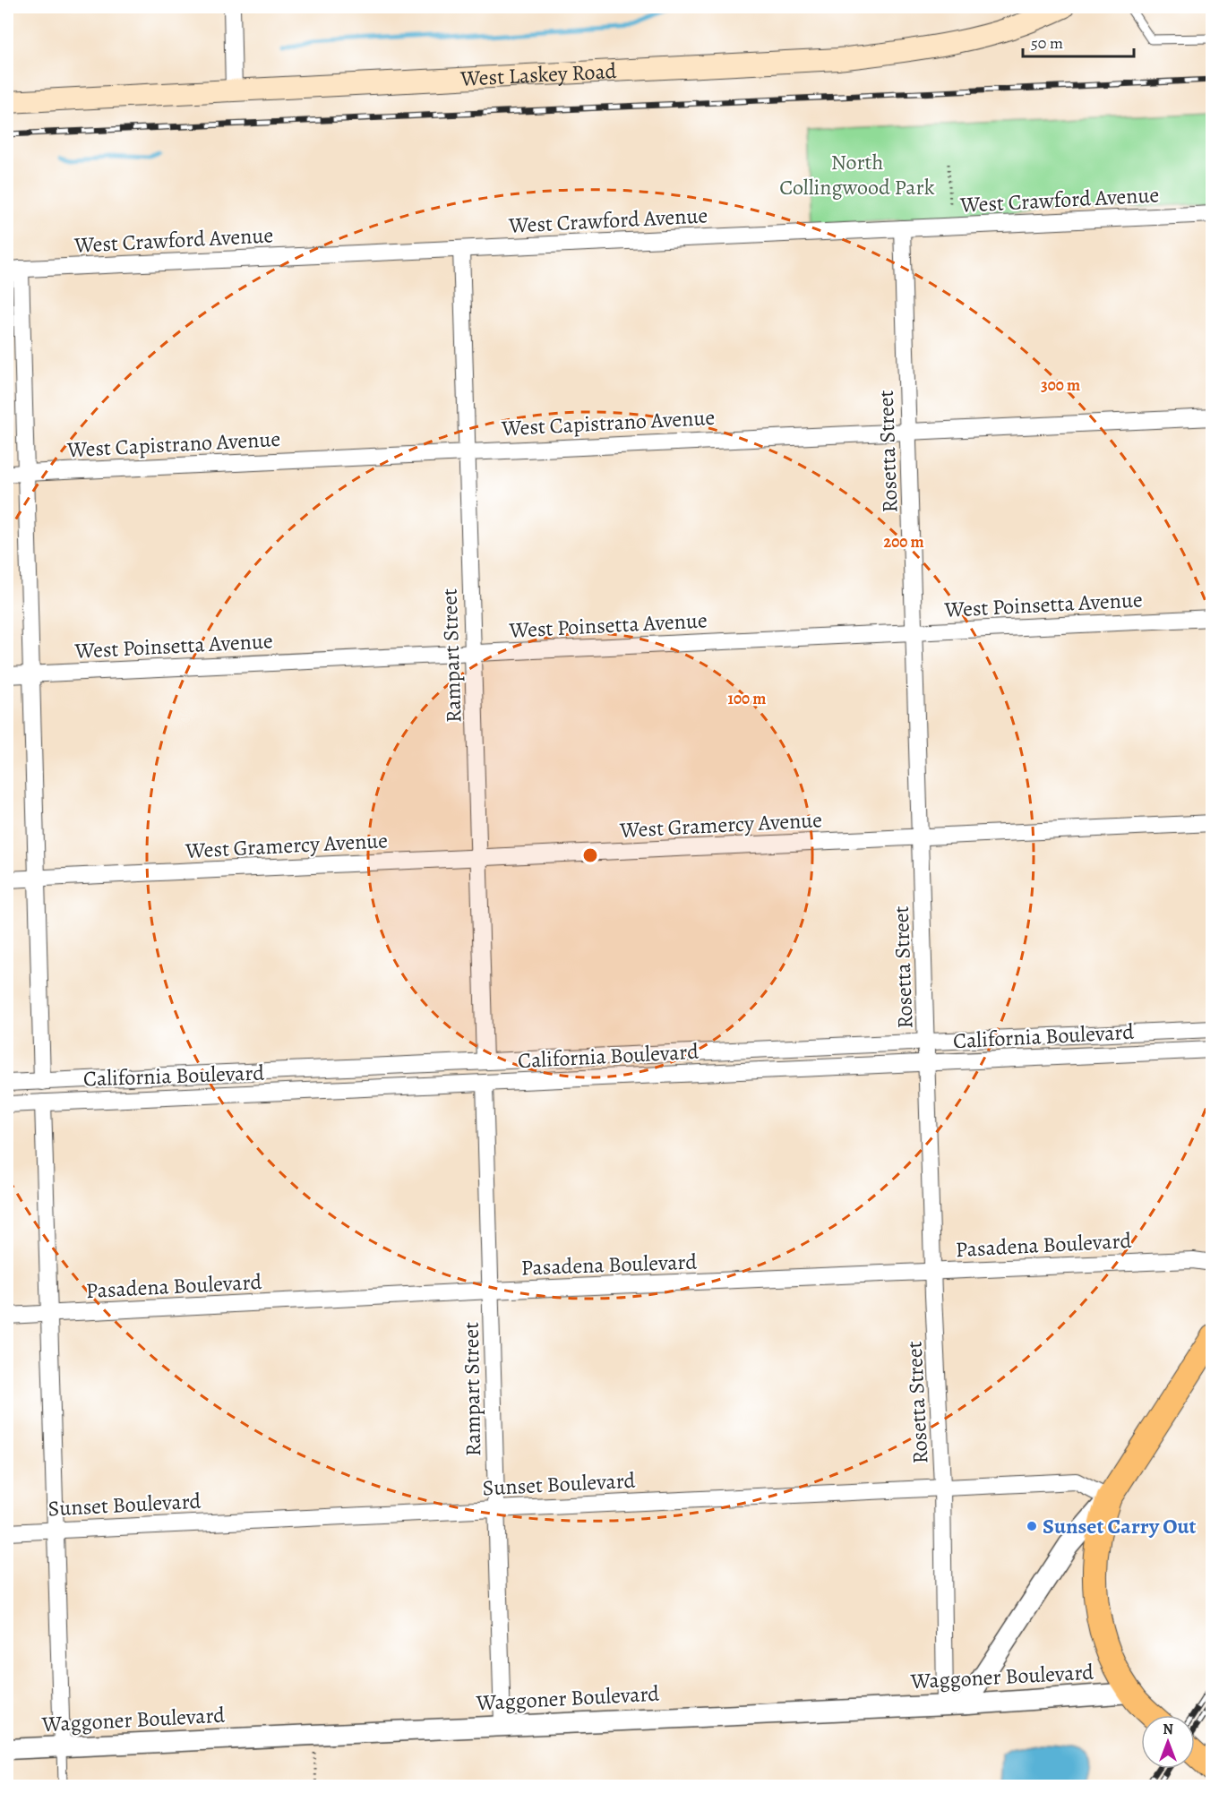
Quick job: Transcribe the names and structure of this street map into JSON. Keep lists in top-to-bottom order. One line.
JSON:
{"streets":{"main road":["West Laskey Road"],"street":["West Crawford Avenue","West Capistrano Avenue","Rosetta Street","West Poinsetta Avenue","Rampart Street","West Gramercy Avenue","California Boulevard","Pasadena Boulevard","Sunset Boulevard","Waggoner Boulevard"]},"crossings":[["West Crawford Avenue","Rosetta Street"],["West Crawford Avenue","Rampart Street"],["West Capistrano Avenue","Rosetta Street"],["West Capistrano Avenue","Rampart Street"],["Rosetta Street","West Poinsetta Avenue"],["Rosetta Street","West Gramercy Avenue"],["Rosetta Street","California Boulevard"],["Rosetta Street","Pasadena Boulevard"],["Rosetta Street","Sunset Boulevard"],["Rosetta Street","Waggoner Boulevard"],["West Poinsetta Avenue","Rampart Street"],["Rampart Street","West Gramercy Avenue"],["Rampart Street","California Boulevard"],["Rampart Street","Pasadena Boulevard"],["Rampart Street","Sunset Boulevard"],["Rampart Street","Waggoner Boulevard"]],"parks":["North Collingwood Park"],"places":["Sunset Carry Out"],"scale_bar":"50 m","north":"top","rings":["300 m","200 m","100 m"]}
